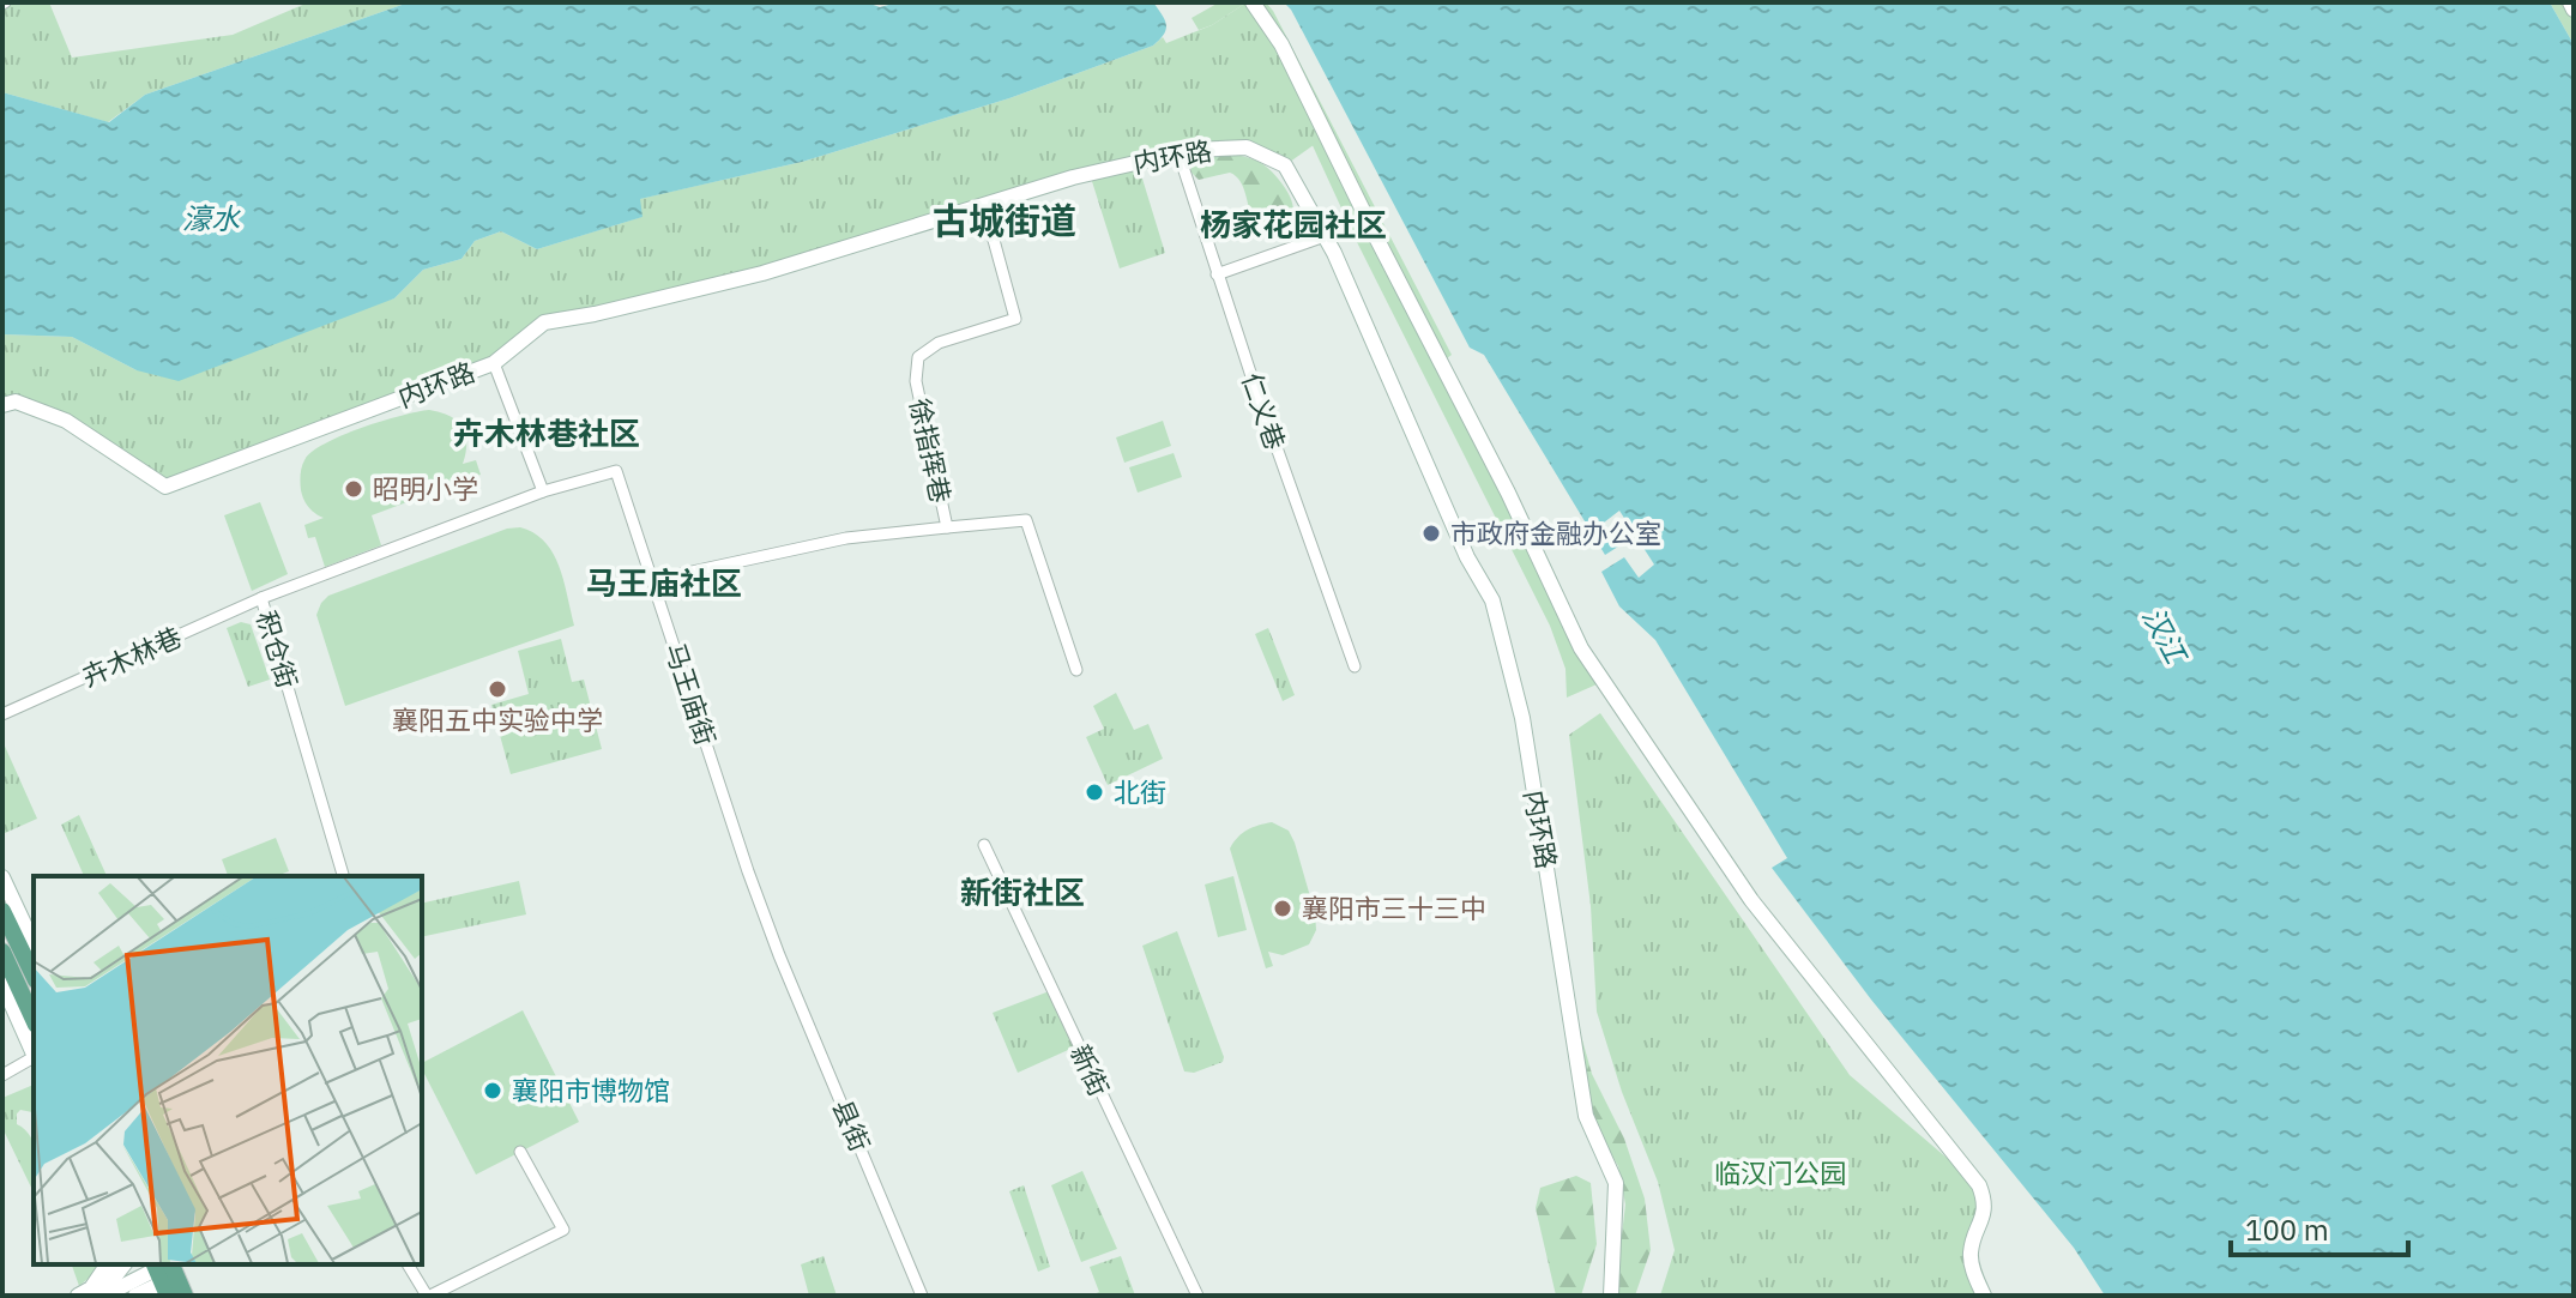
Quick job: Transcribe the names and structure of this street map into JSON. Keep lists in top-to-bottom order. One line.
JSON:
{"streets":{"street":["内环路","仁义巷","徐指挥巷","积仓街","卉木林巷","马王庙街","新街","县街"]},"crossings":[["内环路","仁义巷"],["内环路","徐指挥巷"],["徐指挥巷","马王庙街"],["积仓街","卉木林巷"],["积仓街","马王庙街"],["马王庙街","县街"]],"districts":["古城街道","杨家花园社区","卉木林巷社区","马王庙社区","新街社区"],"water":["濠水","汉江"],"parks":["临汉门公园"],"places":["昭明小学","市政府金融办公室","襄阳五中实验中学","北街","襄阳市三十三中","襄阳市博物馆"],"scale_bar":"100 m"}
